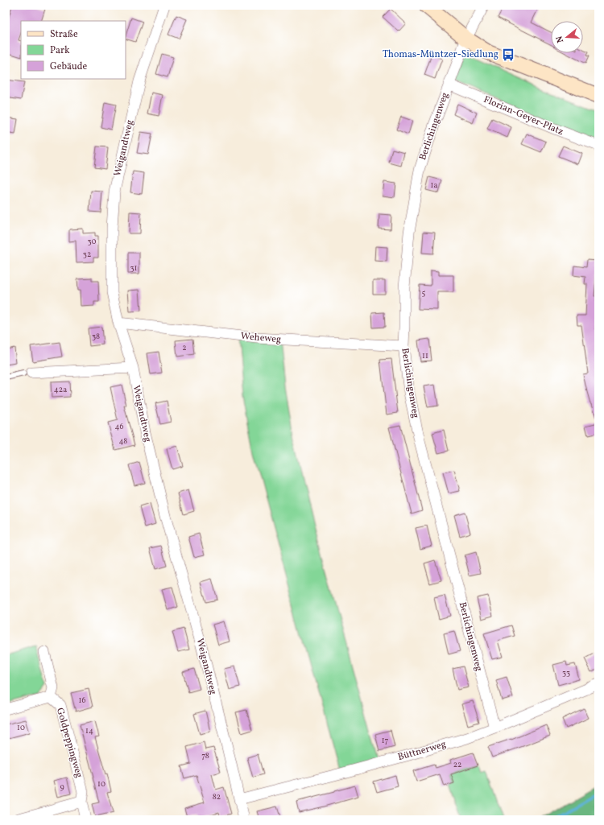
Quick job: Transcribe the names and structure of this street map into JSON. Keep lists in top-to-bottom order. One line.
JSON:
{"streets":{"street":["Florian-Geyer-Platz","Berlichingenweg","Weigandtweg","Weheweg","Goldpeppingweg","Büttnerweg"]},"crossings":[["Florian-Geyer-Platz","Berlichingenweg"],["Berlichingenweg","Weheweg"],["Berlichingenweg","Büttnerweg"],["Weigandtweg","Weheweg"],["Weigandtweg","Büttnerweg"]],"places":{"bus stop":["Thomas-Müntzer-Siedlung"]},"house_numbers":["1a","30","32","31","5","38","2","11","42a","46","48","33","16","10","14","17","78","22","10","9","82"],"legend":["Straße","Park","Gebäude"],"north":"left"}
